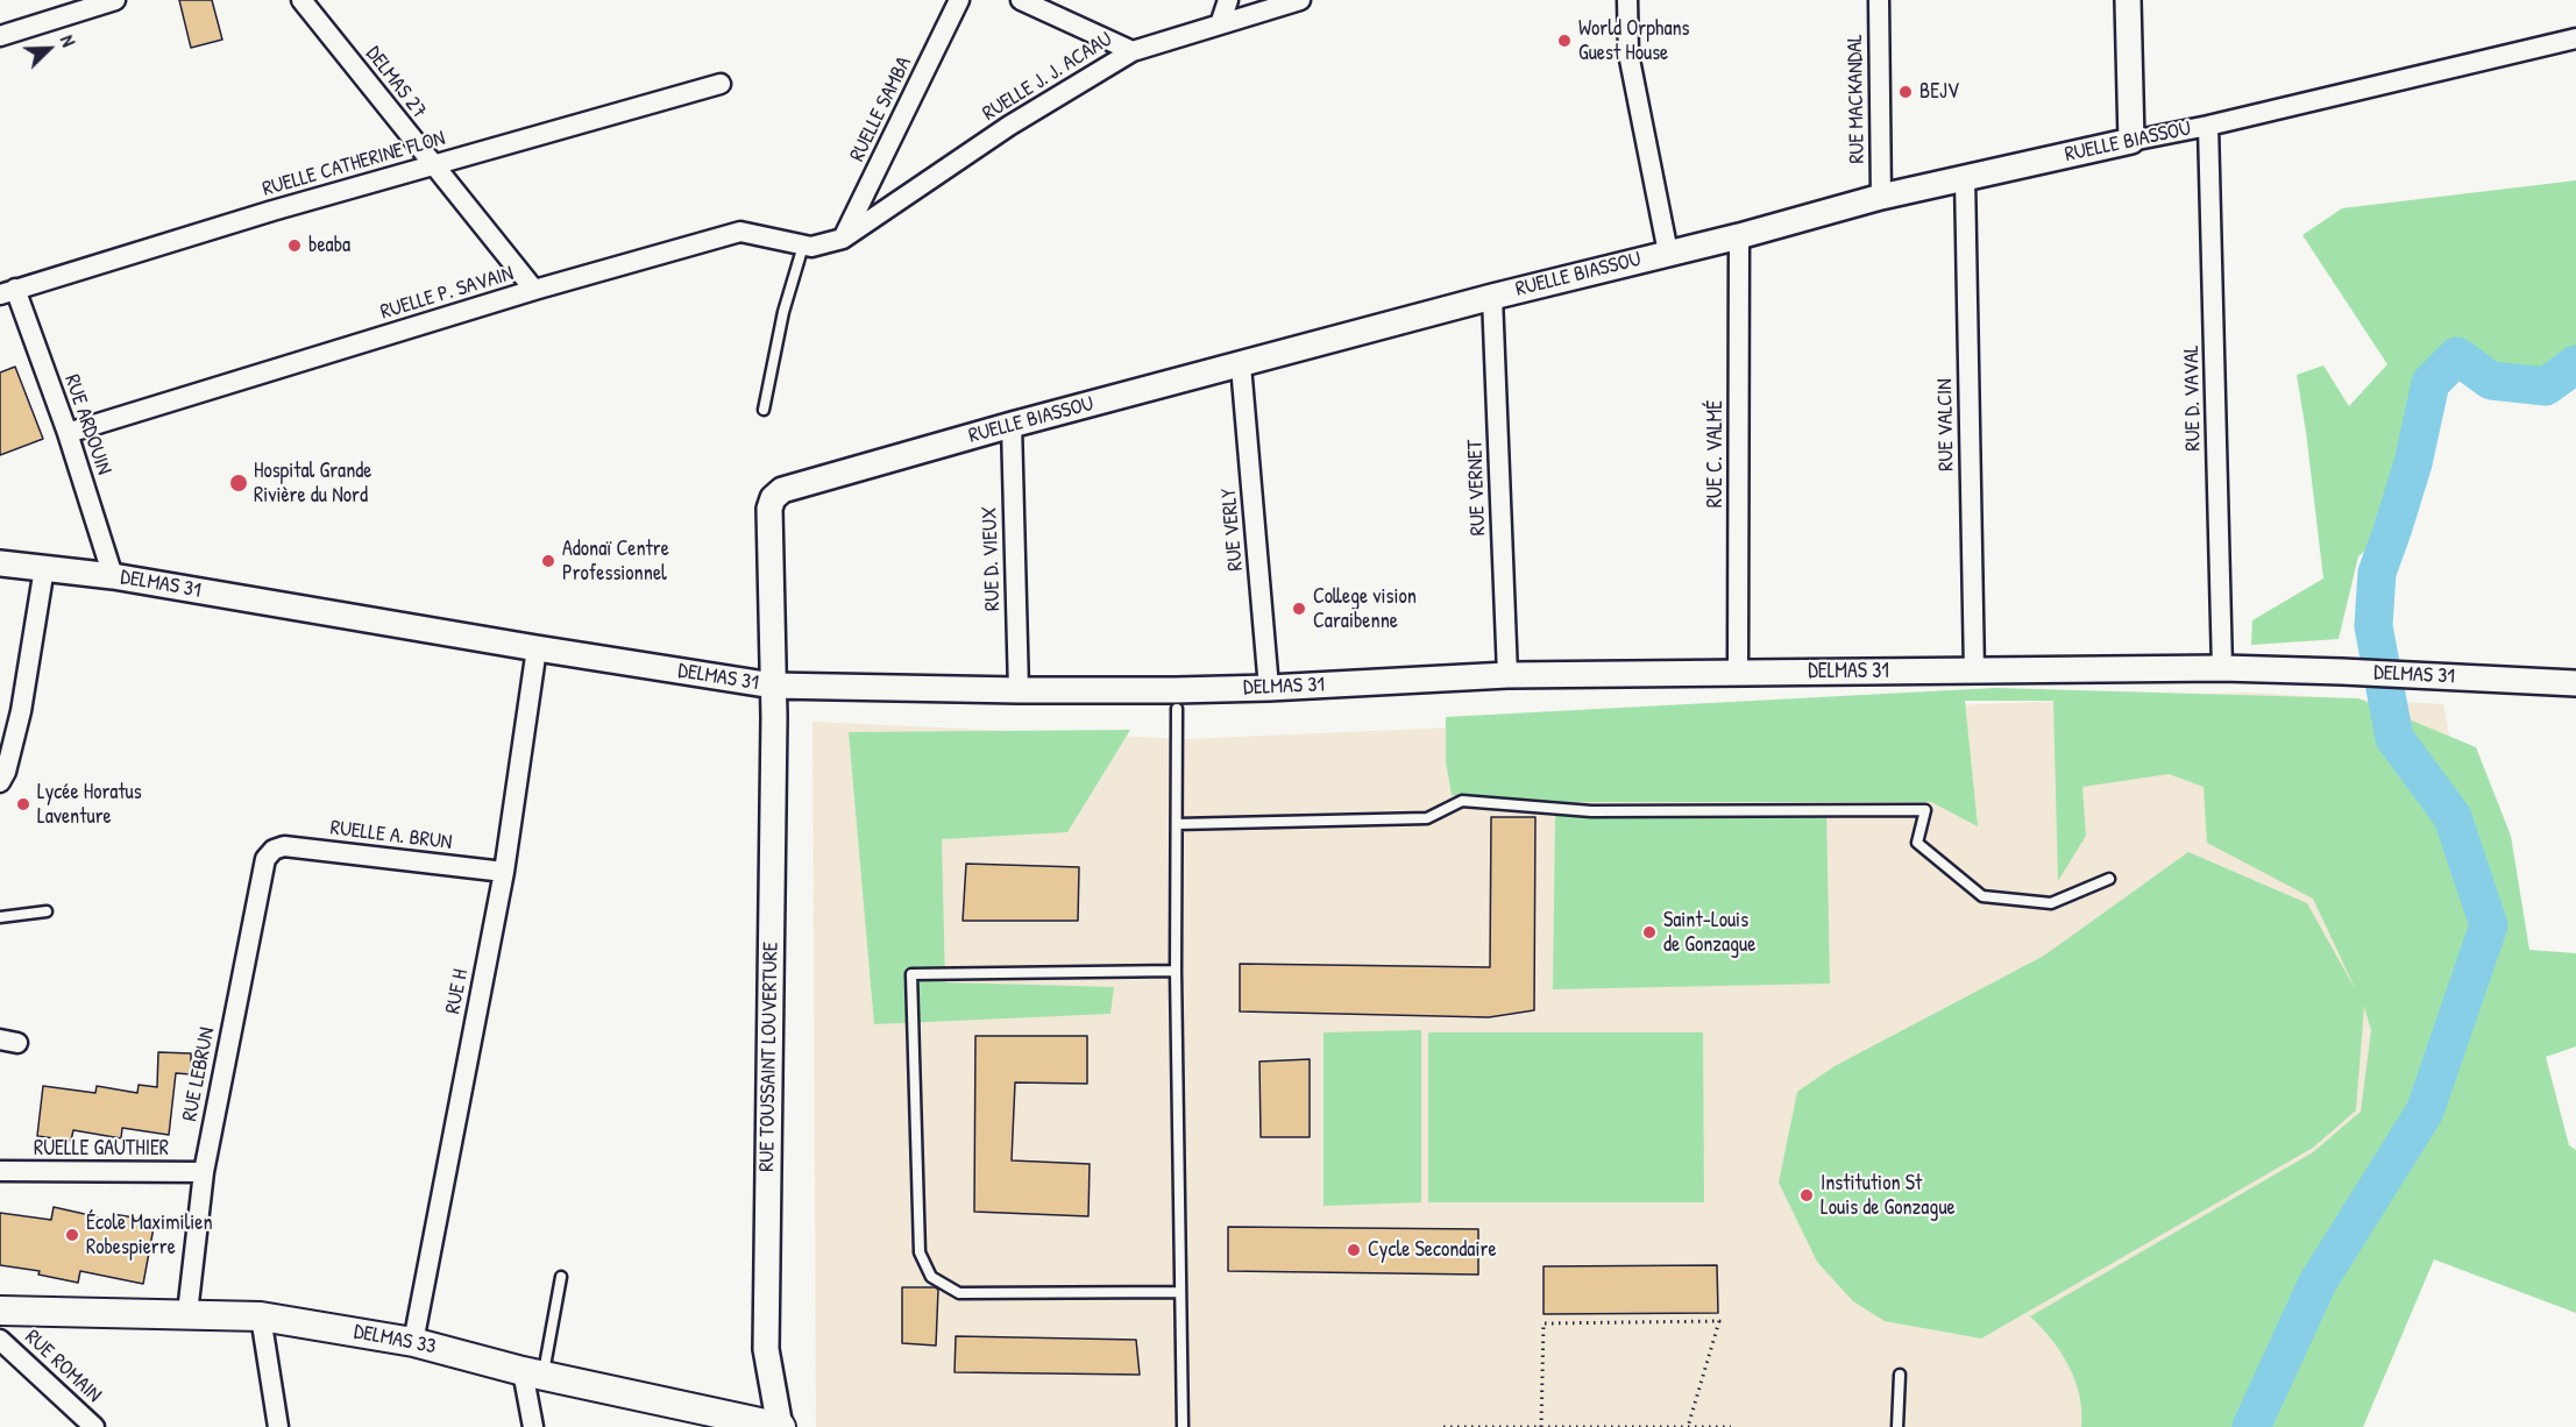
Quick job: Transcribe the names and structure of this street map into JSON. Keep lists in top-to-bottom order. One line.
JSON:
{"streets":{"main road":["DELMAS 33"],"street":["RUELLE J. J. ACAAU","DELMAS 27","RUE MACKANDAL","RUELLE SAMBA","RUELLE BIASSOU","RUELLE CATHERINE FLON","RUELLE P. SAVAIN","RUE D. VAVAL","RUE ARDOUIN","RUE VALCIN","RUE C. VALMÉ","RUE VERNET","RUE VERLY","RUE D. VIEUX","DELMAS 31","RUELLE A. BRUN","RUE H","RUE TOUSSAINT LOUVERTURE","RUE LEBRUN","RUELLE GAUTHIER","RUE ROMAIN"]},"crossings":[["RUELLE J. J. ACAAU","RUELLE SAMBA"],["RUELLE J. J. ACAAU","RUELLE P. SAVAIN"],["DELMAS 27","RUELLE CATHERINE FLON"],["DELMAS 27","RUELLE P. SAVAIN"],["RUE MACKANDAL","RUELLE BIASSOU"],["RUELLE SAMBA","RUELLE P. SAVAIN"],["RUELLE BIASSOU","RUE D. VAVAL"],["RUELLE BIASSOU","RUE VALCIN"],["RUELLE BIASSOU","RUE C. VALMÉ"],["RUELLE BIASSOU","RUE VERNET"],["RUELLE BIASSOU","RUE VERLY"],["RUELLE BIASSOU","RUE D. VIEUX"],["RUELLE BIASSOU","DELMAS 31"],["RUELLE BIASSOU","RUE TOUSSAINT LOUVERTURE"],["RUELLE CATHERINE FLON","RUE ARDOUIN"],["RUELLE P. SAVAIN","RUE ARDOUIN"],["RUE D. VAVAL","DELMAS 31"],["RUE ARDOUIN","DELMAS 31"],["RUE VALCIN","DELMAS 31"],["RUE C. VALMÉ","DELMAS 31"],["RUE VERNET","DELMAS 31"],["RUE VERLY","DELMAS 31"],["RUE D. VIEUX","DELMAS 31"],["DELMAS 31","RUE H"],["DELMAS 31","RUE TOUSSAINT LOUVERTURE"],["RUELLE A. BRUN","RUE H"],["RUELLE A. BRUN","RUE LEBRUN"],["RUE H","DELMAS 33"],["RUE TOUSSAINT LOUVERTURE","DELMAS 33"],["RUE LEBRUN","RUELLE GAUTHIER"],["RUE LEBRUN","DELMAS 33"]],"places":["World Orphans Guest House","BEJV","beaba","Hospital Grande Rivière du Nord","Adonaï Centre Professionnel","College vision Caraibenne","Lycée Horatus Laventure","Saint-Louis de Gonzague","Institution St Louis de Gonzague","École Maximilien Robespierre","Cycle Secondaire"],"north":"top right"}
